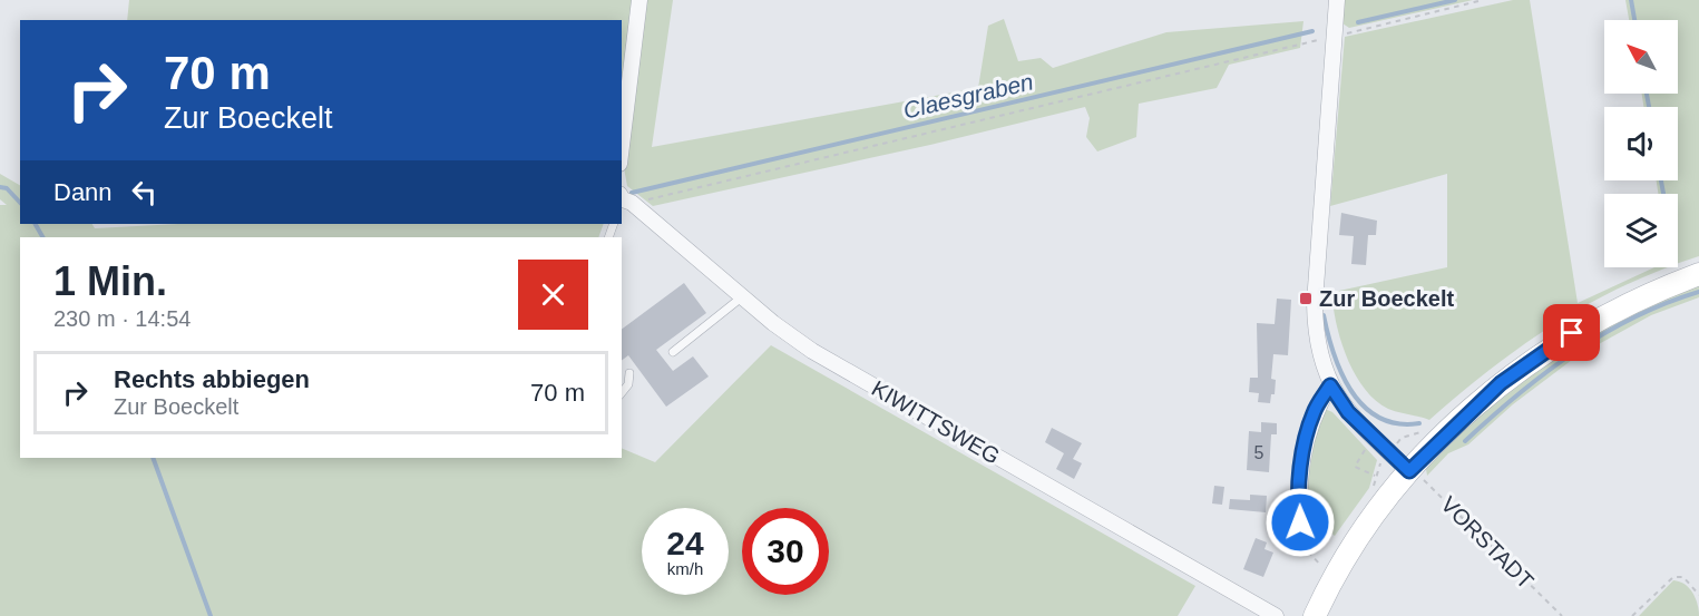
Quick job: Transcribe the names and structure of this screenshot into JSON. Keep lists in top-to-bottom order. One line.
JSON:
{"streets":{"street":["KIWITTSWEG"],"path":["VORSTADT"]},"water":["Claesgraben"],"places":{"transit":["Zur Boeckelt"]},"house_numbers":["5"],"north":"top left","page":{"turn":["70 m","Zur Boeckelt"],"then":"Dann","heading":["1 Min.","230 m · 14:54"],"list":[{"name":"Rechts abbiegen","note":"Zur Boeckelt","value":"70 m"}],"speed":"24 km/h","limit":"30"}}
